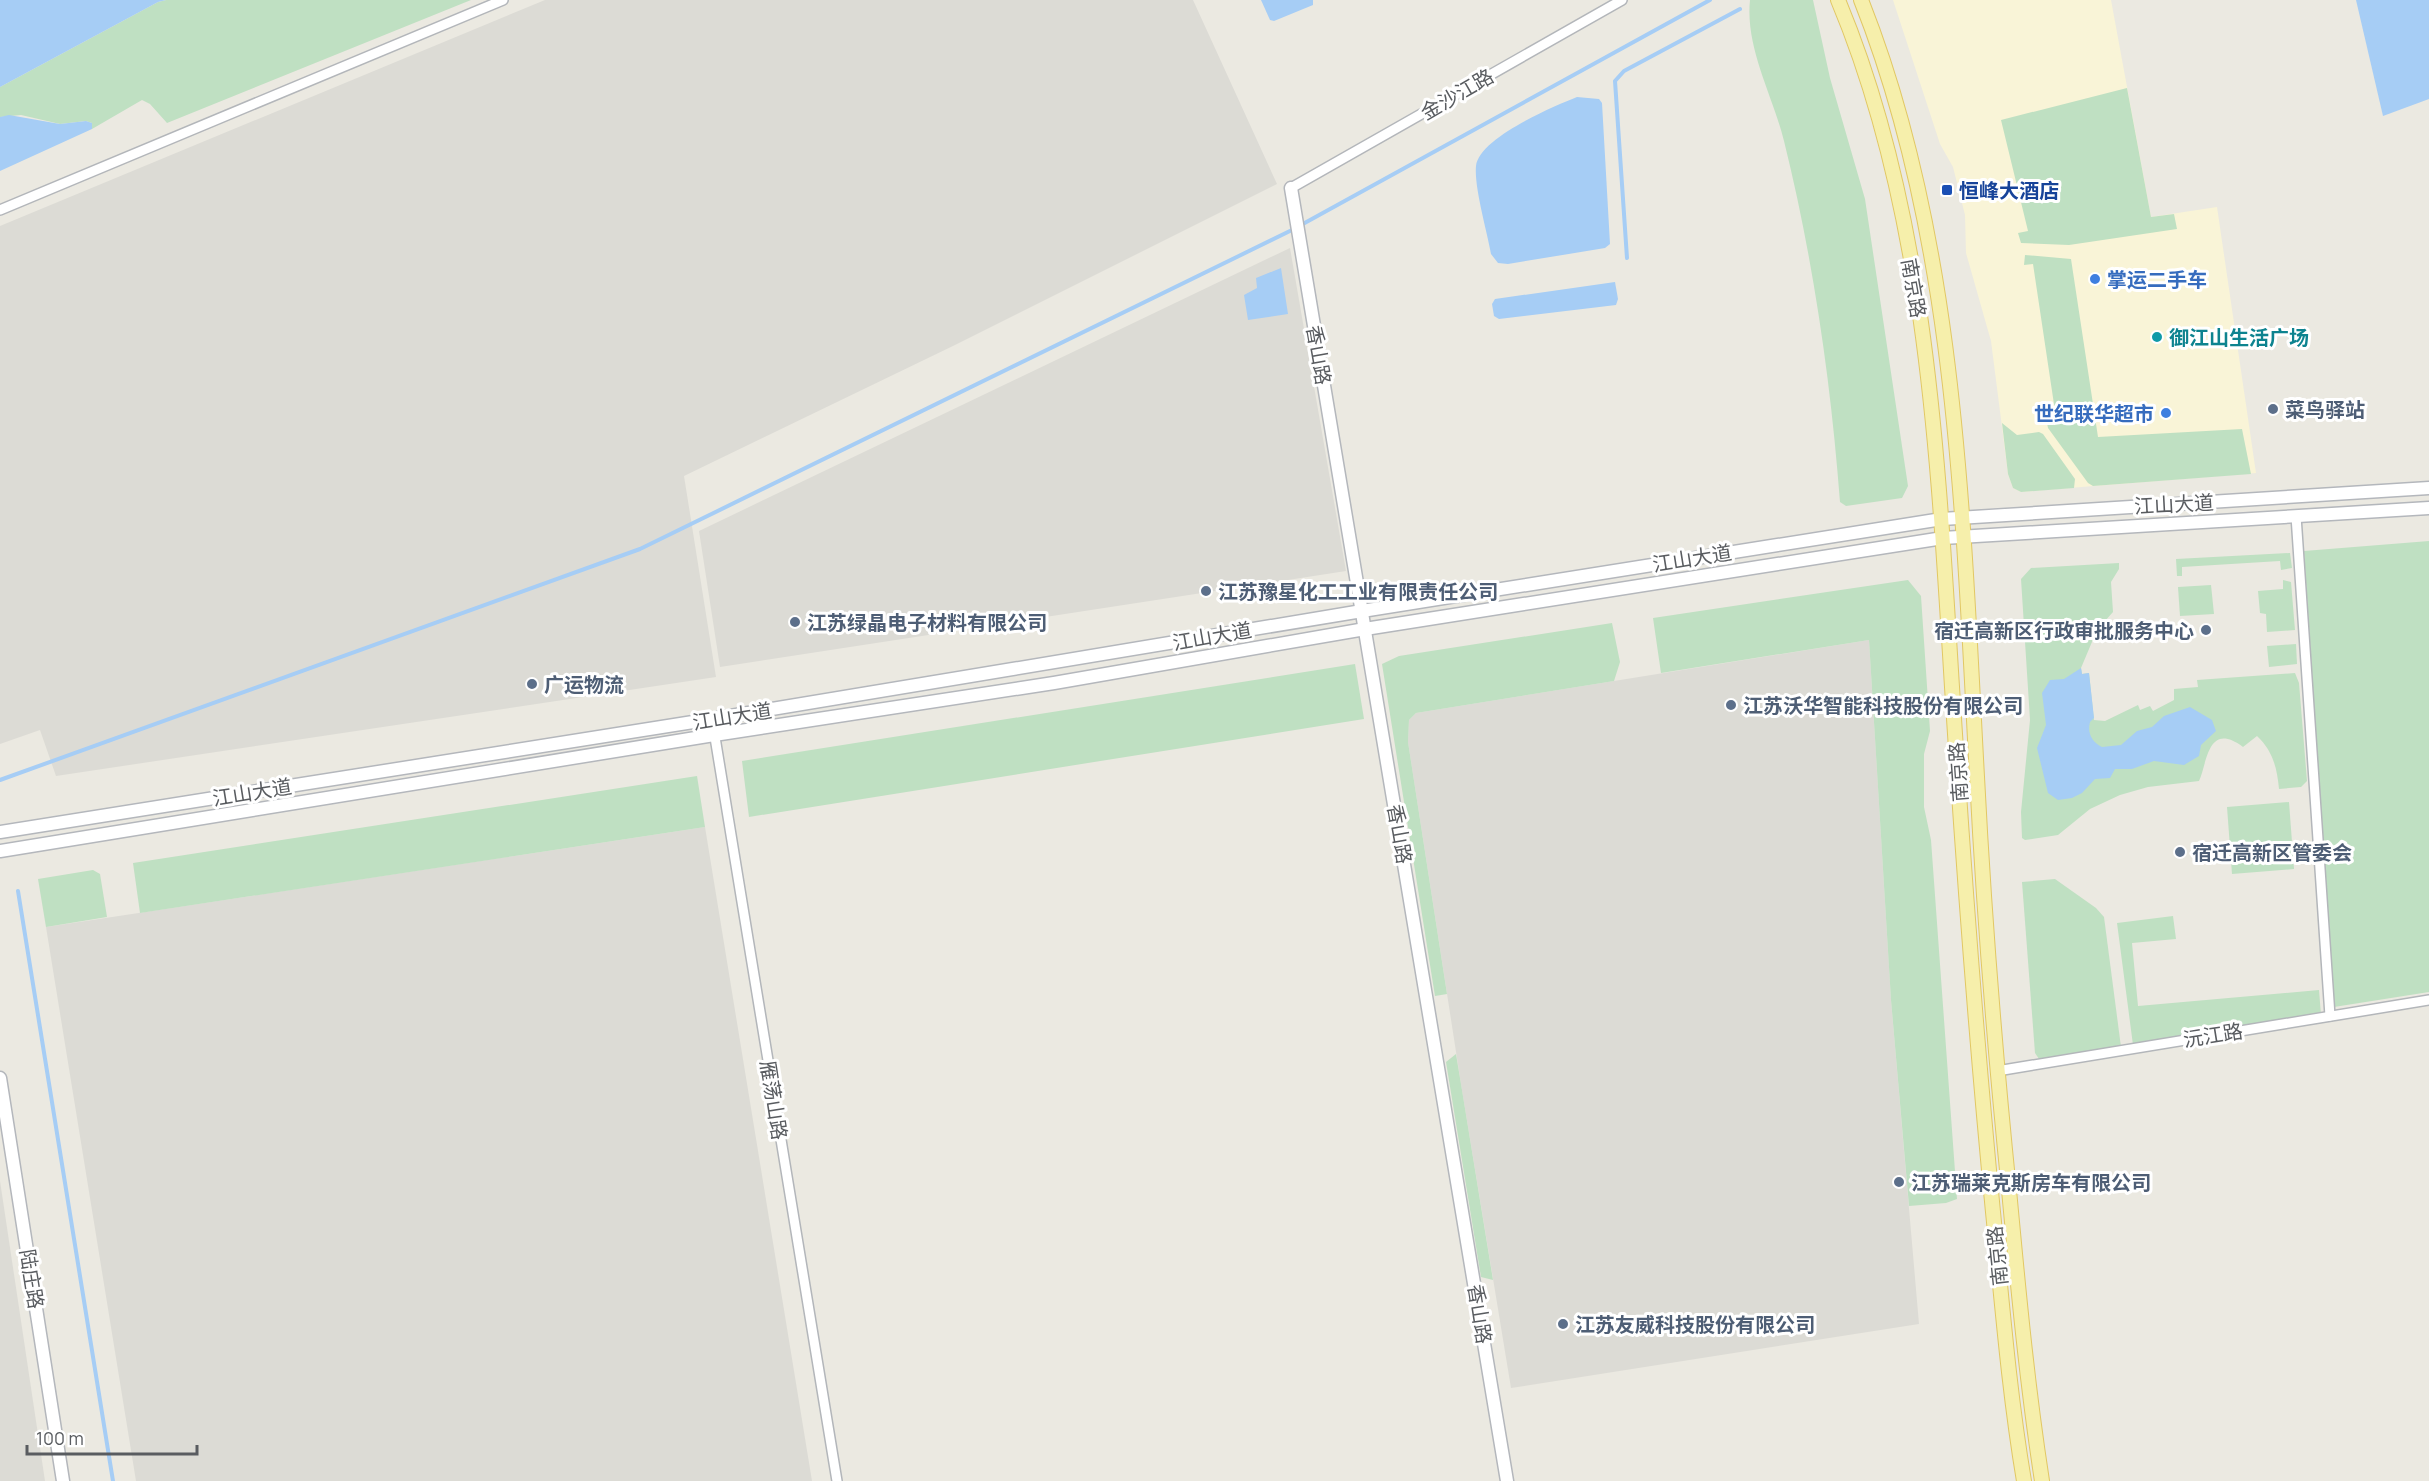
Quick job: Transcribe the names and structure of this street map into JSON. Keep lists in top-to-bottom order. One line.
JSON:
{"streets":{"main road":["南京路"],"street":["金沙江路","香山路","江山大道","沅江路","雁荡山路","陆庄路"]},"crossings":[["金沙江路","香山路"],["南京路","江山大道"],["南京路","沅江路"],["香山路","江山大道"],["江山大道","雁荡山路"]],"places":{"transit":["恒峰大酒店"],"other":["掌运二手车","御江山生活广场","菜鸟驿站","世纪联华超市","江苏豫星化工工业有限责任公司","江苏绿晶电子材料有限公司","宿迁高新区行政审批服务中心","广运物流","江苏沃华智能科技股份有限公司","宿迁高新区管委会","江苏瑞莱克斯房车有限公司","江苏友威科技股份有限公司"]},"scale_bar":"100 m"}
